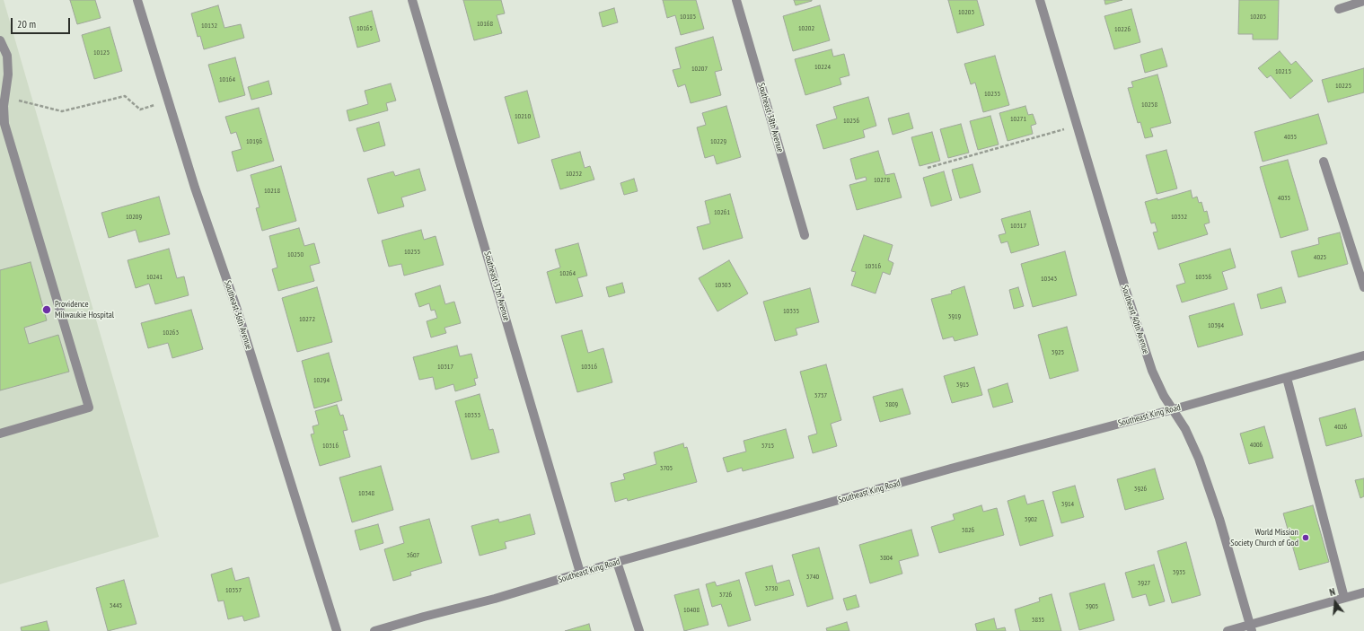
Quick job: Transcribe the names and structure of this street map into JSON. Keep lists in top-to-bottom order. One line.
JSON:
{"streets":{"street":["Southeast 38th Avenue","Southeast 37th Avenue","Southeast 36th Avenue","Southeast 40th Avenue","Southeast King Road"]},"crossings":[["Southeast 37th Avenue","Southeast King Road"],["Southeast 40th Avenue","Southeast King Road"]],"places":["Providence Milwaukie Hospital","World Mission Society Church of God"],"house_numbers":["10203","10185","10205","10168","10132","10165","10202","10226","10125","10224","10207","10215","10164","10225","10235","10258","10210","10271","10256","4035","10196","10229","10232","10278","10218","4035","10261","10209","10332","10317","10255","10250","4025","10316","10264","10241","10356","10343","10303","10335","3919","10272","10394","10263","3925","10317","10316","10294","3915","3757","3809","10333","4026","4006","10316","3715","3705","3926","10348","3914","3902","3826","3607","3804","3935","3740","3927","3730","10357","3726","3445","3905","10408","3835"],"scale_bar":"20 m","north":"top"}
